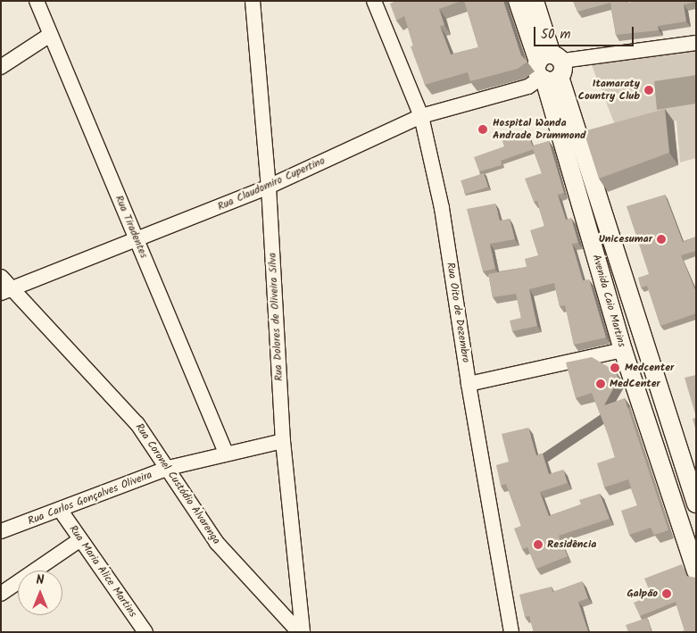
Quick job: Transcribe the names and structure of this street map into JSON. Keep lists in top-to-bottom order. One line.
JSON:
{"streets":{"main road":["Avenida Caio Martins"],"street":["Rua Claudomiro Cupertino","Rua Tiradentes","Rua Oito de Dezembro","Rua Dolores de Oliveira Silva","Rua Coronel Custódio Alvarenga","Rua Carlos Gonçalves Oliveira","Rua Maria Alice Martins"]},"crossings":[["Rua Claudomiro Cupertino","Rua Tiradentes"],["Rua Claudomiro Cupertino","Avenida Caio Martins"],["Rua Claudomiro Cupertino","Rua Oito de Dezembro"],["Rua Claudomiro Cupertino","Rua Dolores de Oliveira Silva"],["Rua Claudomiro Cupertino","Rua Coronel Custódio Alvarenga"],["Rua Tiradentes","Rua Carlos Gonçalves Oliveira"],["Rua Dolores de Oliveira Silva","Rua Carlos Gonçalves Oliveira"],["Rua Coronel Custódio Alvarenga","Rua Carlos Gonçalves Oliveira"],["Rua Carlos Gonçalves Oliveira","Rua Maria Alice Martins"]],"places":["Itamaraty Country Club","Hospital Wanda Andrade Drummond","Unicesumar","Medcenter","MedCenter","Residência","Galpão"],"scale_bar":"50 m","north":"top"}
